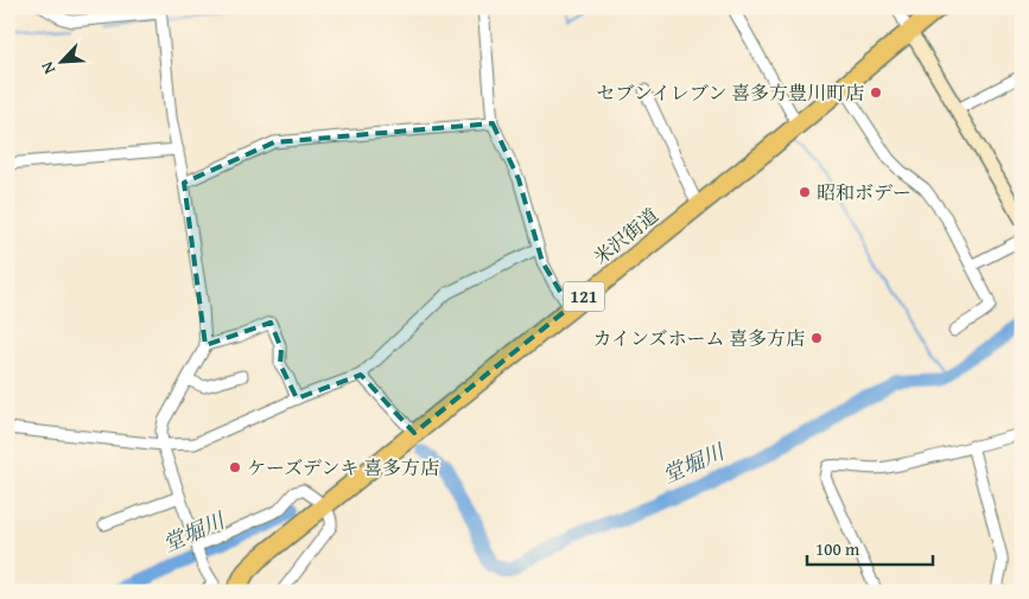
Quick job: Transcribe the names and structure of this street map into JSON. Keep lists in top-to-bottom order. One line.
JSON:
{"streets":{"highway":["米沢街道","121"]},"water":["堂堀川"],"places":["セブンイレブン 喜多方豊川町店","昭和ボデー","カインズホーム 喜多方店","ケーズデンキ 喜多方店"],"scale_bar":"100 m","north":"bottom left"}
